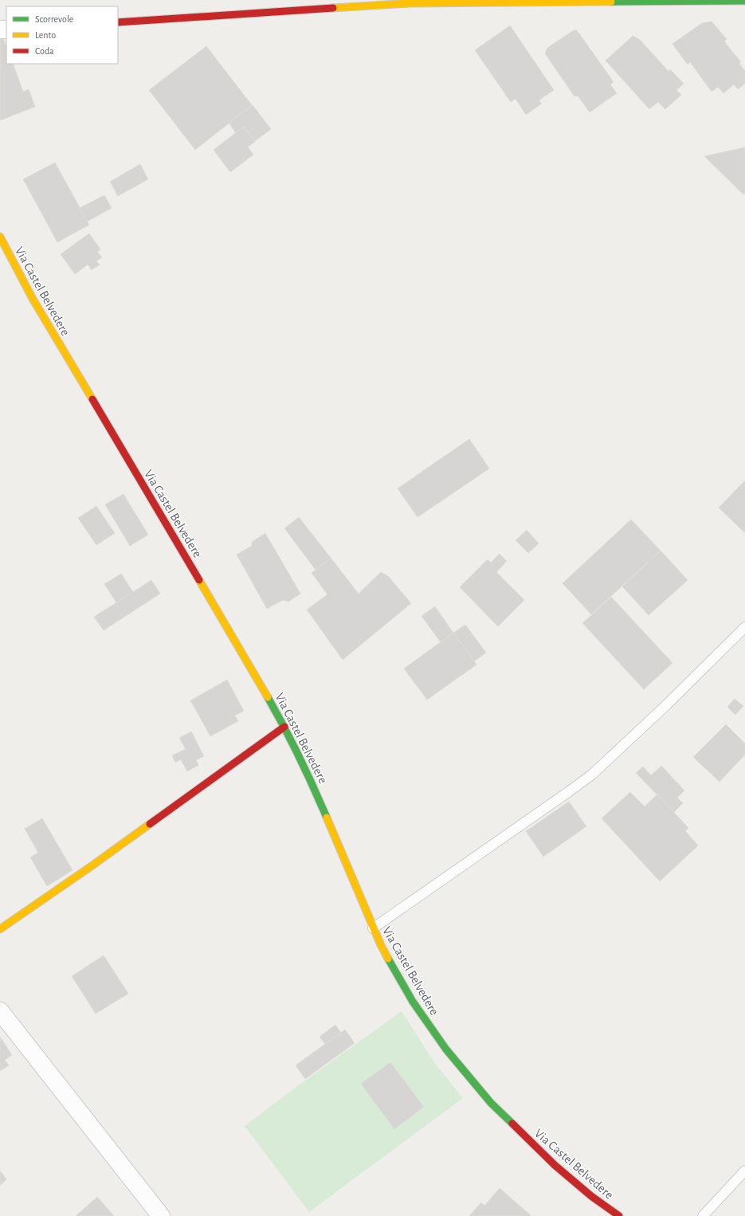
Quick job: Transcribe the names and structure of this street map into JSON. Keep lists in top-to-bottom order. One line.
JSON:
{"streets":{"street":["Via Castel Belvedere"]},"legend":["Scorrevole","Lento","Coda"]}
